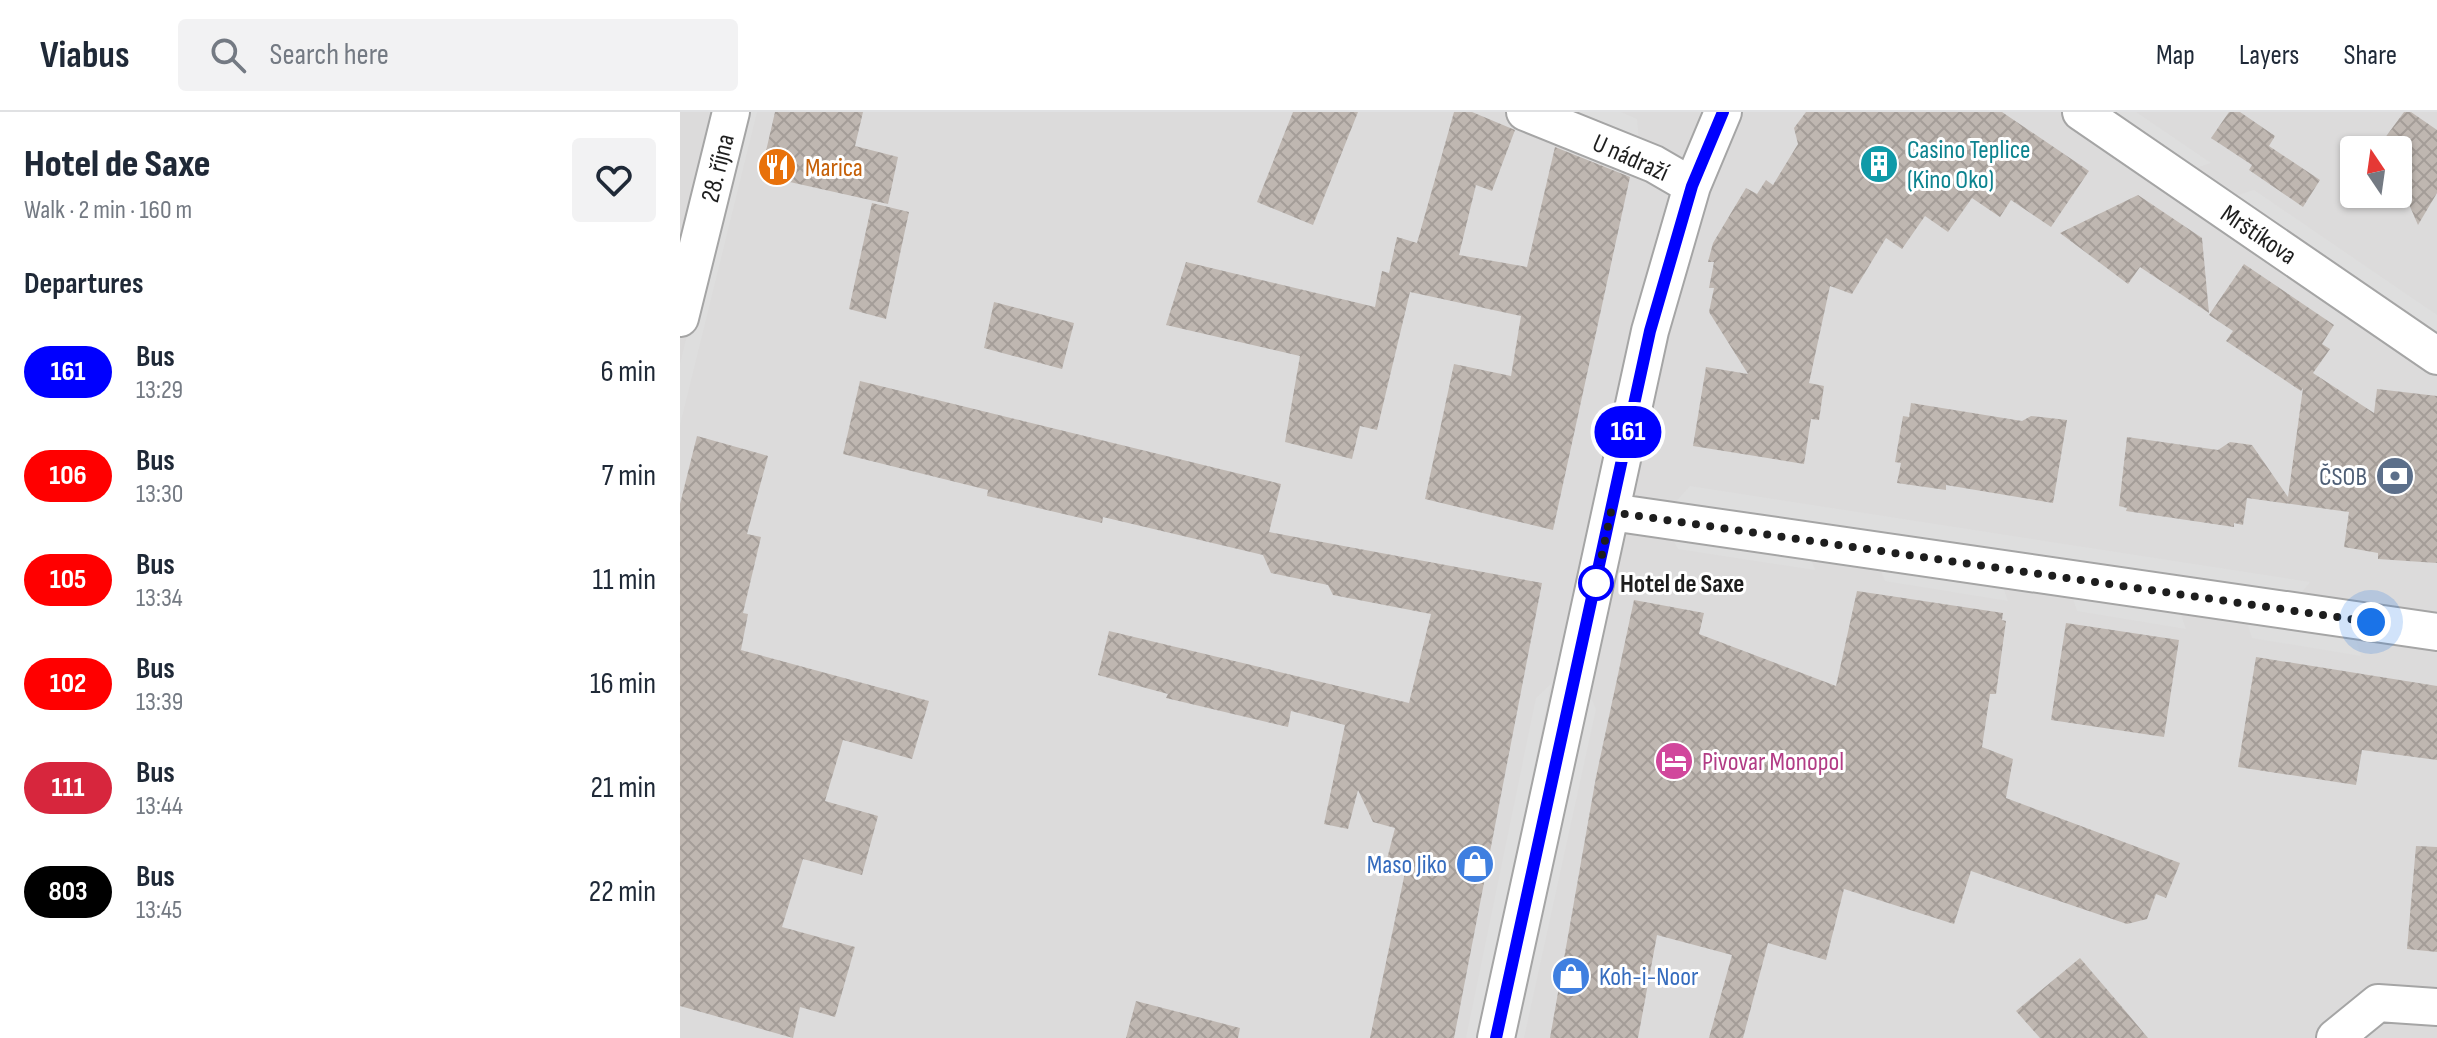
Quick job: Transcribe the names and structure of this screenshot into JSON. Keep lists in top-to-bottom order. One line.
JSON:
{"streets":{"street":["U nádraží","28. října","Mrštíkova"]},"places":{"building":["Casino Teplice (Kino Oko)"],"restaurant":["Marica"],"bank":["ČSOB"],"other":["Hotel de Saxe"],"hotel":["Pivovar Monopol"],"shop":["Maso Jiko","Koh-i-Noor"]},"lines":["bus line 161"],"north":"top","page":{"header":"Viabus","search":"Search here","nav":["Map","Layers","Share"],"heading":[["Hotel de Saxe","Walk · 2 min · 160 m"],"Departures"],"on_map":"161","list":[{"mark":"161","name":"Bus","note":"13:29","value":"6 min"},{"mark":"106","name":"Bus","note":"13:30","value":"7 min"},{"mark":"105","name":"Bus","note":"13:34","value":"11 min"},{"mark":"102","name":"Bus","note":"13:39","value":"16 min"},{"mark":"111","name":"Bus","note":"13:44","value":"21 min"},{"mark":"803","name":"Bus","note":"13:45","value":"22 min"}]}}
